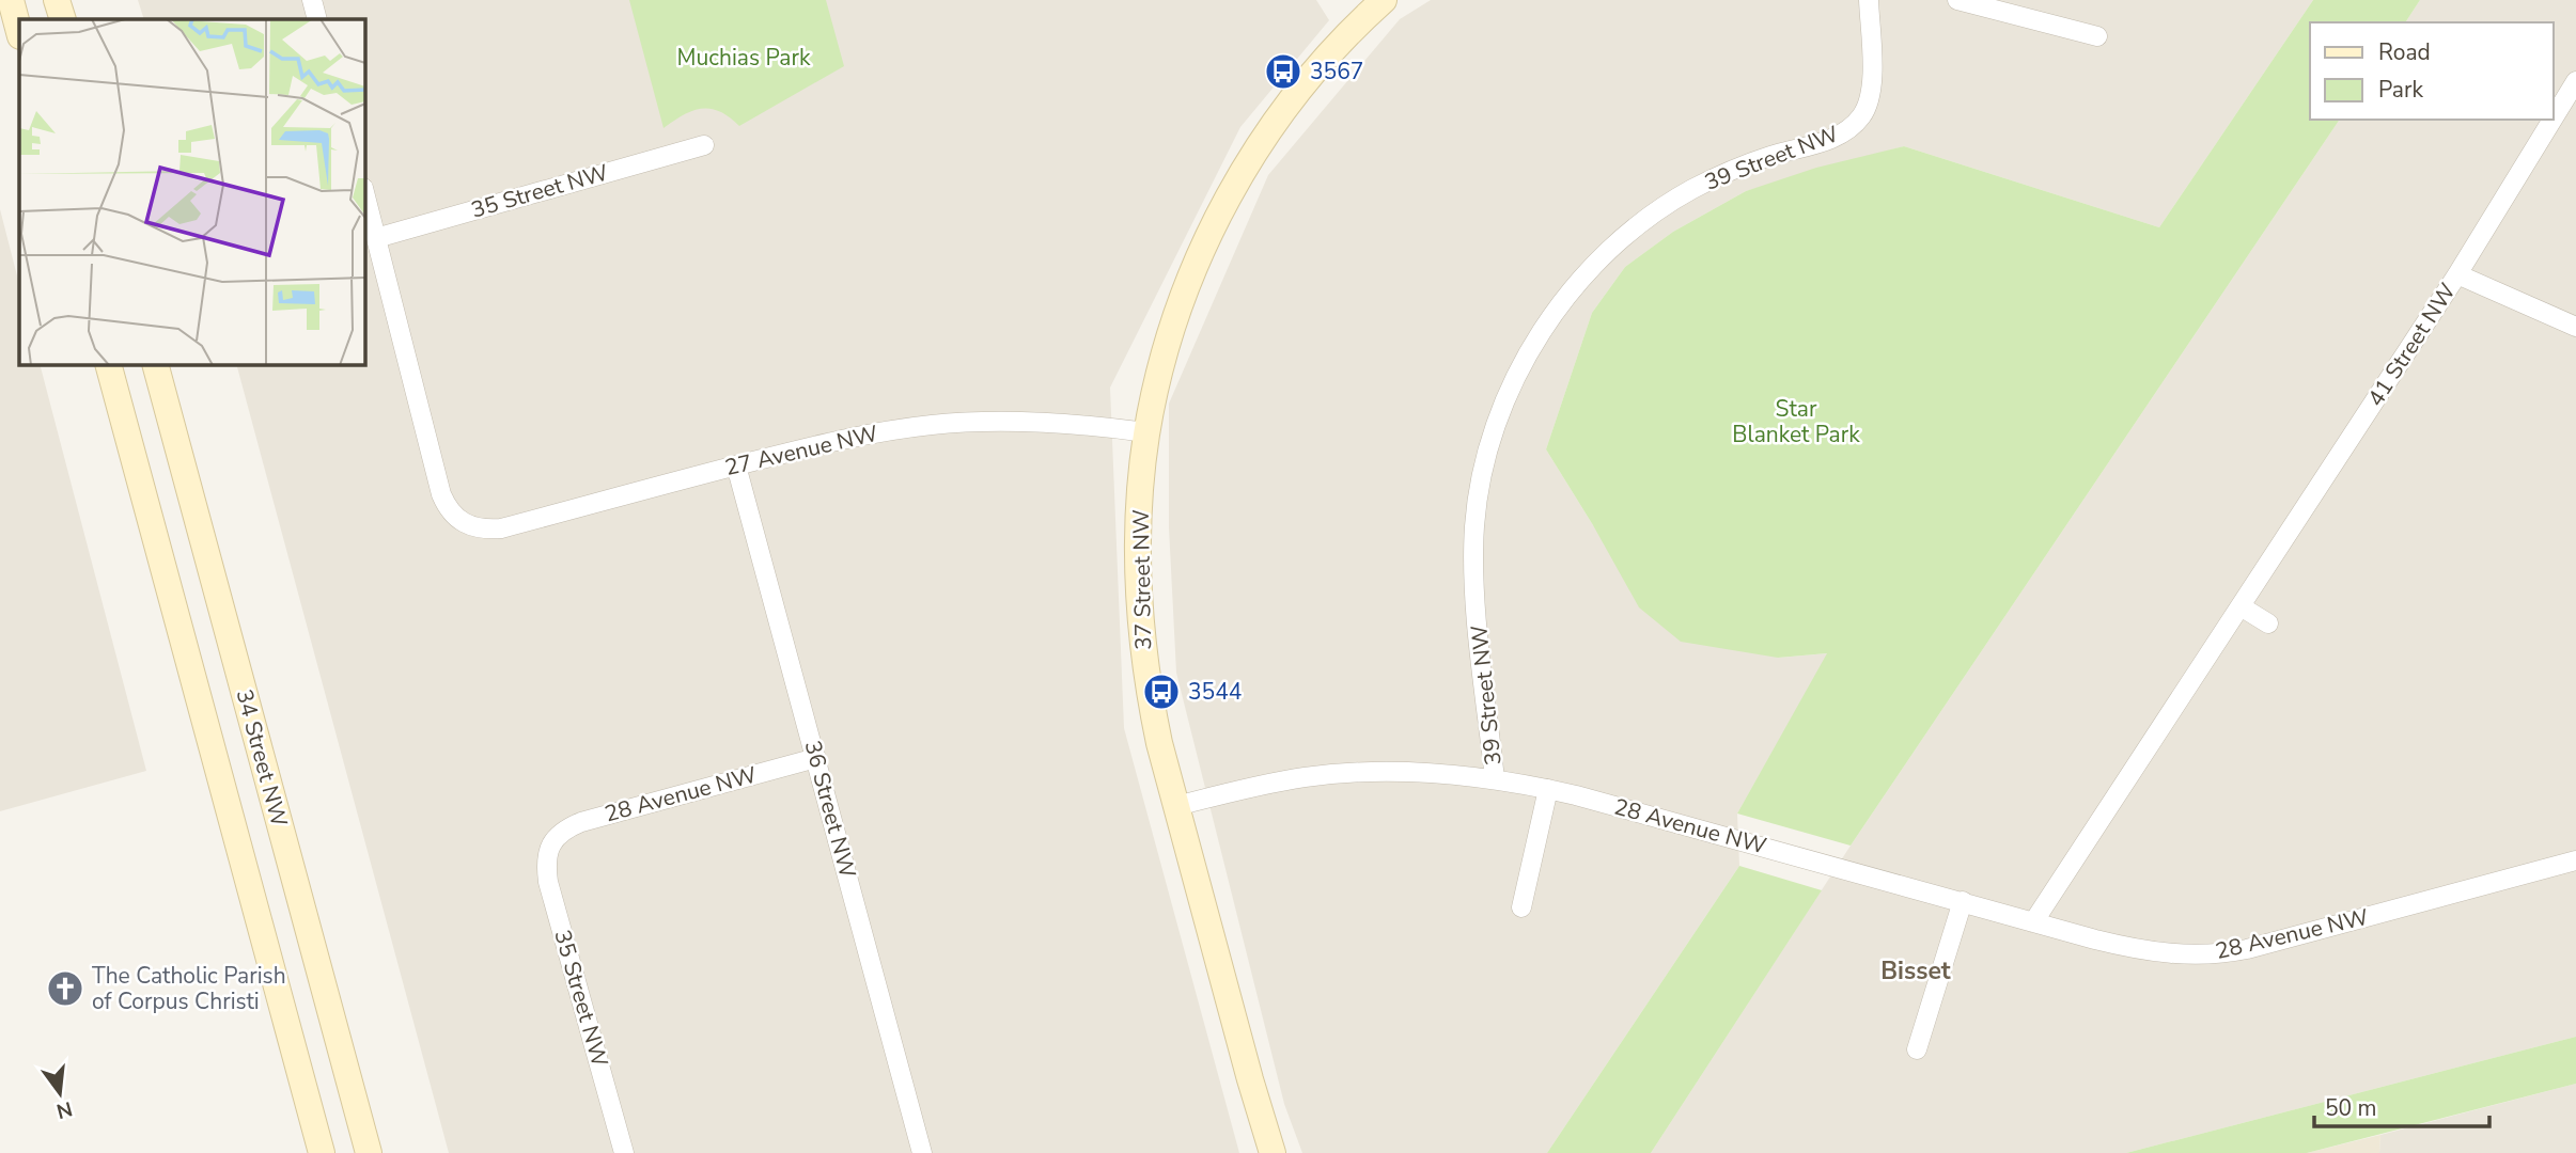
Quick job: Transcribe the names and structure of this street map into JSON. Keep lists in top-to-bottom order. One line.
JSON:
{"streets":{"main road":["37 Street NW","34 Street NW"],"street":["39 Street NW","35 Street NW","41 Street NW","27 Avenue NW","28 Avenue NW","36 Street NW"]},"crossings":[["39 Street NW","28 Avenue NW"],["35 Street NW","27 Avenue NW"],["35 Street NW","28 Avenue NW"],["41 Street NW","28 Avenue NW"],["27 Avenue NW","37 Street NW"],["27 Avenue NW","36 Street NW"],["37 Street NW","28 Avenue NW"],["28 Avenue NW","36 Street NW"]],"districts":["Bisset"],"parks":["Muchias Park","Star Blanket Park"],"places":{"bus stop":["3567","3544"],"church":["The Catholic Parish of Corpus Christi"]},"legend":["Road","Park"],"scale_bar":"50 m","north":"bottom"}
